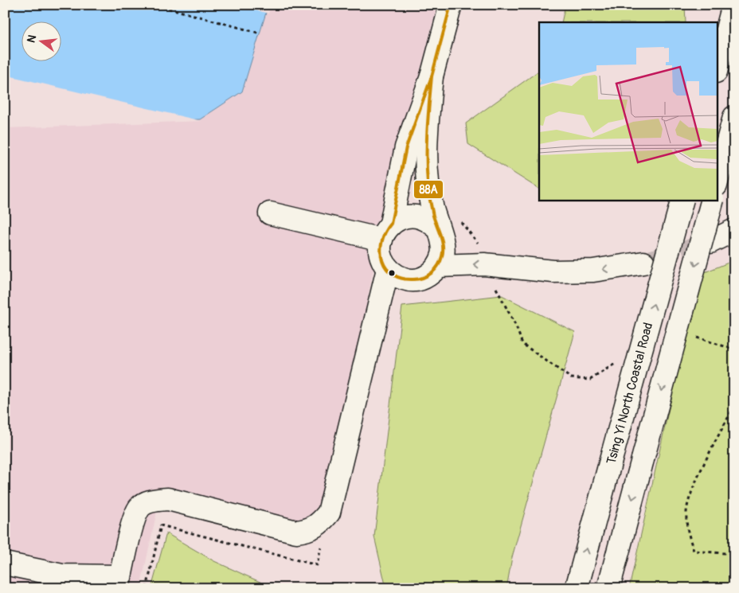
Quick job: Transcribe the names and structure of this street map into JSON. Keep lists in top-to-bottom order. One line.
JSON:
{"streets":{"main road":["Tsing Yi North Coastal Road"]},"lines":["transit line 88A"],"north":"left"}
